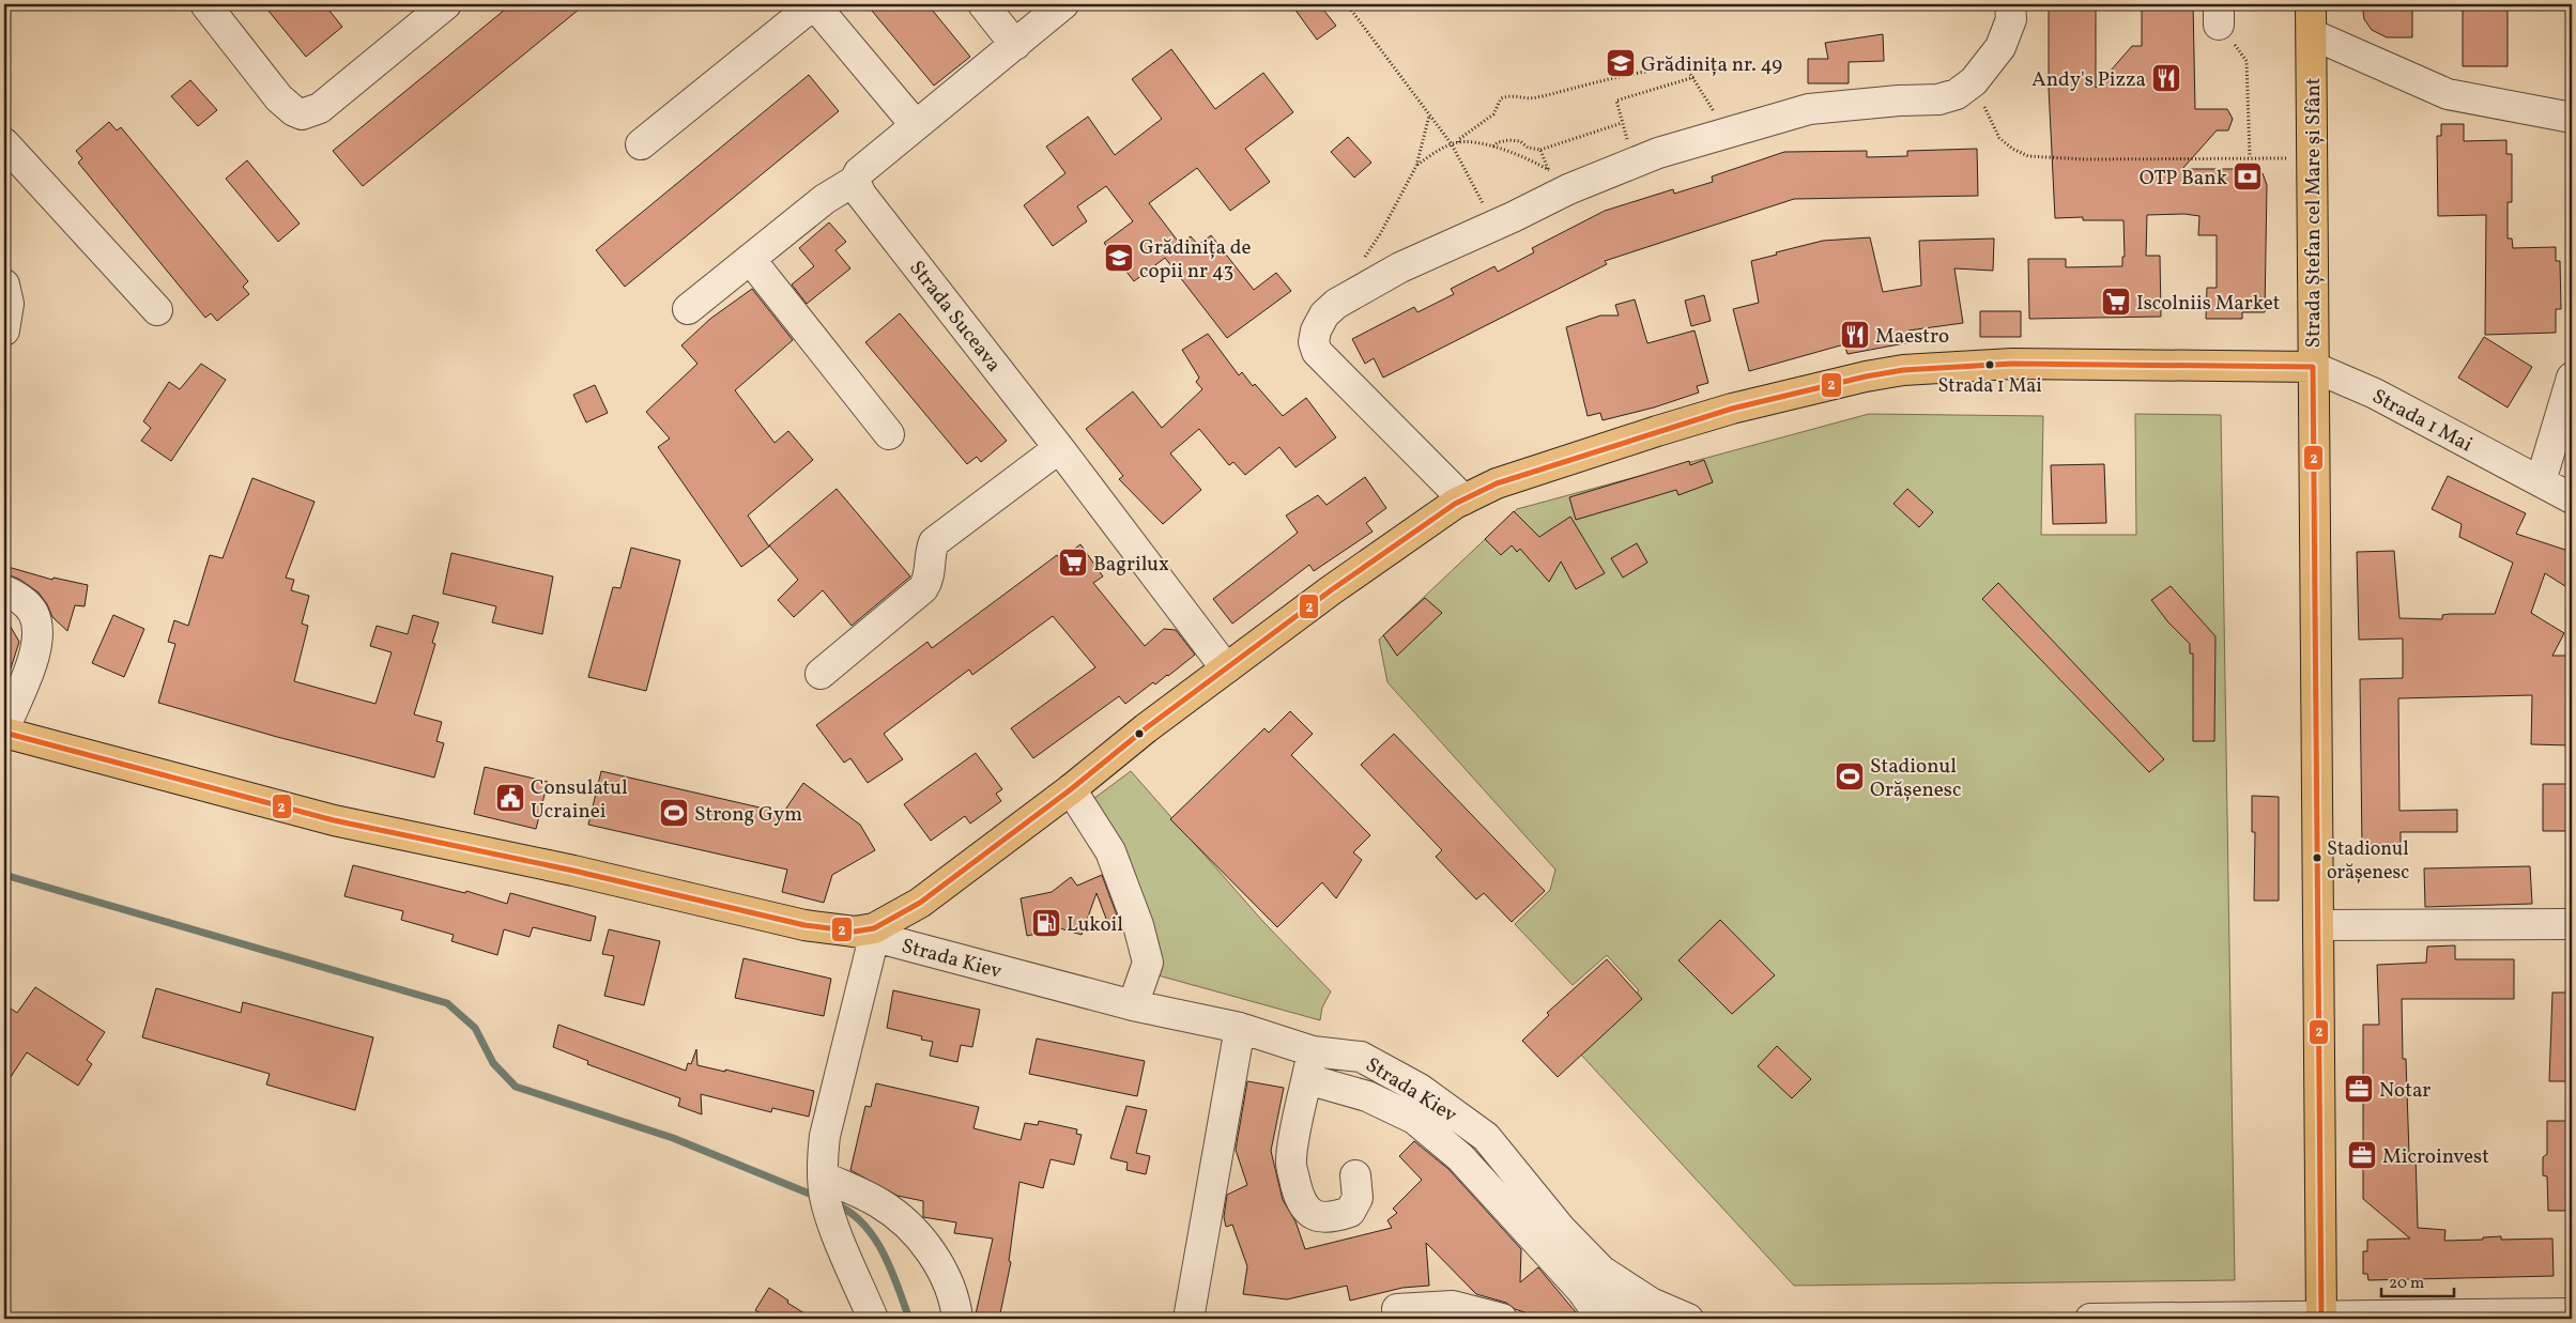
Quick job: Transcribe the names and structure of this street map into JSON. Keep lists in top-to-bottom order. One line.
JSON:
{"streets":{"main road":["Strada Ștefan cel Mare și Sfânt","Strada 1 Mai","Strada Kiev"],"street":["Strada Suceava"]},"crossings":[["Strada Ștefan cel Mare și Sfânt","Strada 1 Mai"],["Strada Suceava","Strada 1 Mai"],["Strada 1 Mai","Strada Kiev"]],"places":{"school or university":["Grădinița nr. 49","Grădinița de copii nr 43"],"restaurant":["Andy's Pizza","Maestro"],"bank":["OTP Bank"],"supermarket":["Iscolniis Market","Bagrilux"],"other":["Strada 1 Mai","Stadionul orășenesc"],"sports":["Stadionul Orășenesc","Strong Gym"],"public building":["Consulatul Ucrainei"],"fuel station":["Lukoil"],"office":["Notar","Microinvest"]},"lines":["transit line 2"],"scale_bar":"20 m"}
